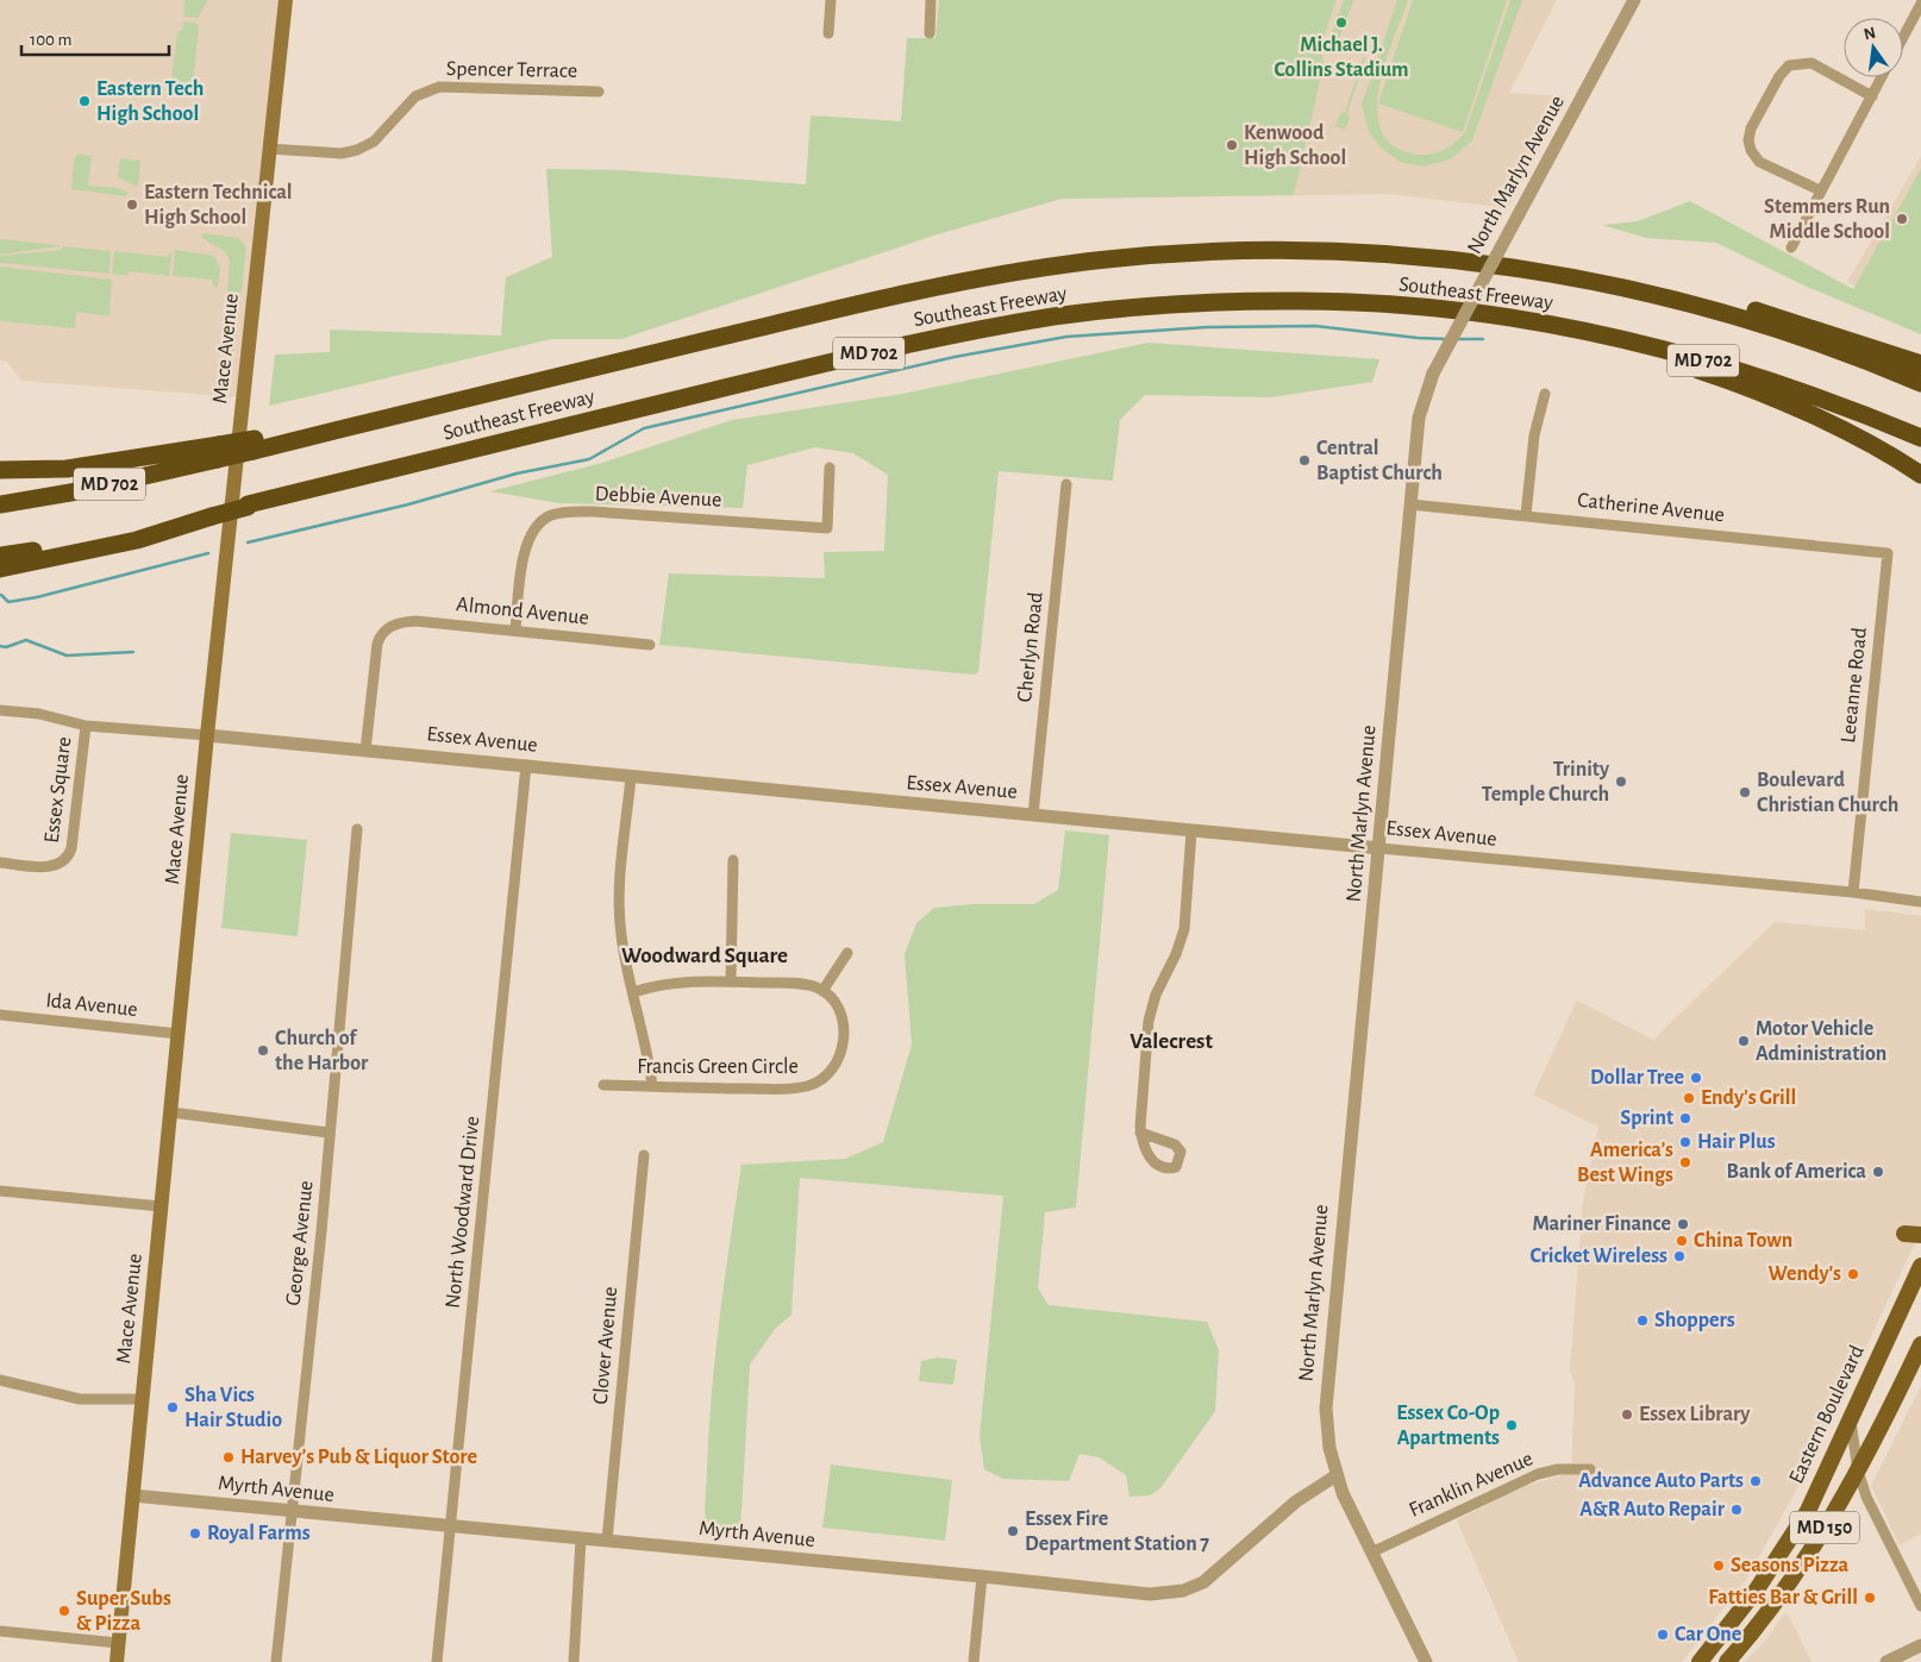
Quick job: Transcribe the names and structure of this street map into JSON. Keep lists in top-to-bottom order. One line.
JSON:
{"streets":{"highway":["Southeast Freeway","MD 702"],"main road":["Mace Avenue","Eastern Boulevard","MD 150"],"street":["Spencer Terrace","North Marlyn Avenue","Debbie Avenue","Catherine Avenue","Almond Avenue","Cherlyn Road","Leeanne Road","Essex Avenue","Essex Square","Ida Avenue","Francis Green Circle","North Woodward Drive","George Avenue","Clover Avenue","Franklin Avenue","Myrth Avenue"]},"crossings":[["Spencer Terrace","Mace Avenue"],["North Marlyn Avenue","Catherine Avenue"],["North Marlyn Avenue","Essex Avenue"],["North Marlyn Avenue","Franklin Avenue"],["North Marlyn Avenue","Myrth Avenue"],["Southeast Freeway","MD 702"],["Mace Avenue","Essex Avenue"],["Mace Avenue","Ida Avenue"],["Mace Avenue","Myrth Avenue"],["Debbie Avenue","Almond Avenue"],["Catherine Avenue","Leeanne Road"],["Almond Avenue","Essex Avenue"],["Cherlyn Road","Essex Avenue"],["Leeanne Road","Essex Avenue"],["Essex Avenue","Essex Square"],["Essex Avenue","North Woodward Drive"],["North Woodward Drive","Myrth Avenue"],["George Avenue","Myrth Avenue"],["Clover Avenue","Myrth Avenue"]],"districts":["Woodward Square","Valecrest"],"places":["Michael J. Collins Stadium","Eastern Tech High School","Kenwood High School","Eastern Technical High School","Stemmers Run Middle School","Central Baptist Church","Trinity Temple Church","Boulevard Christian Church","Motor Vehicle Administration","Church of the Harbor","Dollar Tree","Endy’s Grill","Sprint","Hair Plus","America’s Best Wings","Bank of America","Mariner Finance","China Town","Cricket Wireless","Wendy's","Shoppers","Sha Vics Hair Studio","Essex Library","Essex Co-Op Apartments","Harvey’s Pub & Liquor Store","Advance Auto Parts","A&R Auto Repair","Essex Fire Department Station 7","Royal Farms","Seasons Pizza","Fatties Bar & Grill","Super Subs & Pizza","Car One"],"scale_bar":"100 m","north":"top"}
